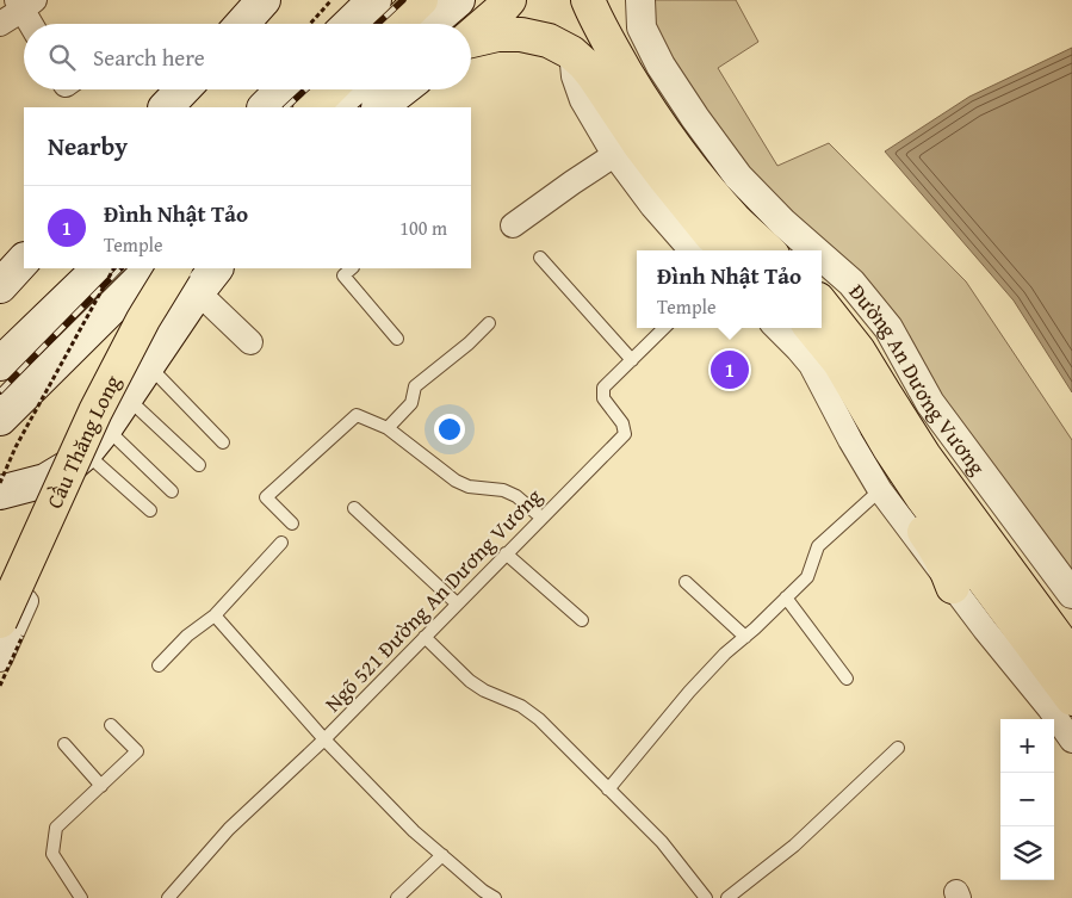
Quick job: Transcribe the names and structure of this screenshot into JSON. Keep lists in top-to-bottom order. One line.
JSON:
{"streets":{"main road":["Đường An Dương Vương","Cầu Thăng Long"],"lane":["Ngõ 521 Đường An Dương Vương"]},"page":{"search":"Search here","heading":"Nearby","list":[{"mark":"1","name":"Đình Nhật Tảo","note":"Temple","value":"100 m"}],"popup":["Đình Nhật Tảo","Temple"],"pins":"1","map_buttons":["+","−"]}}
